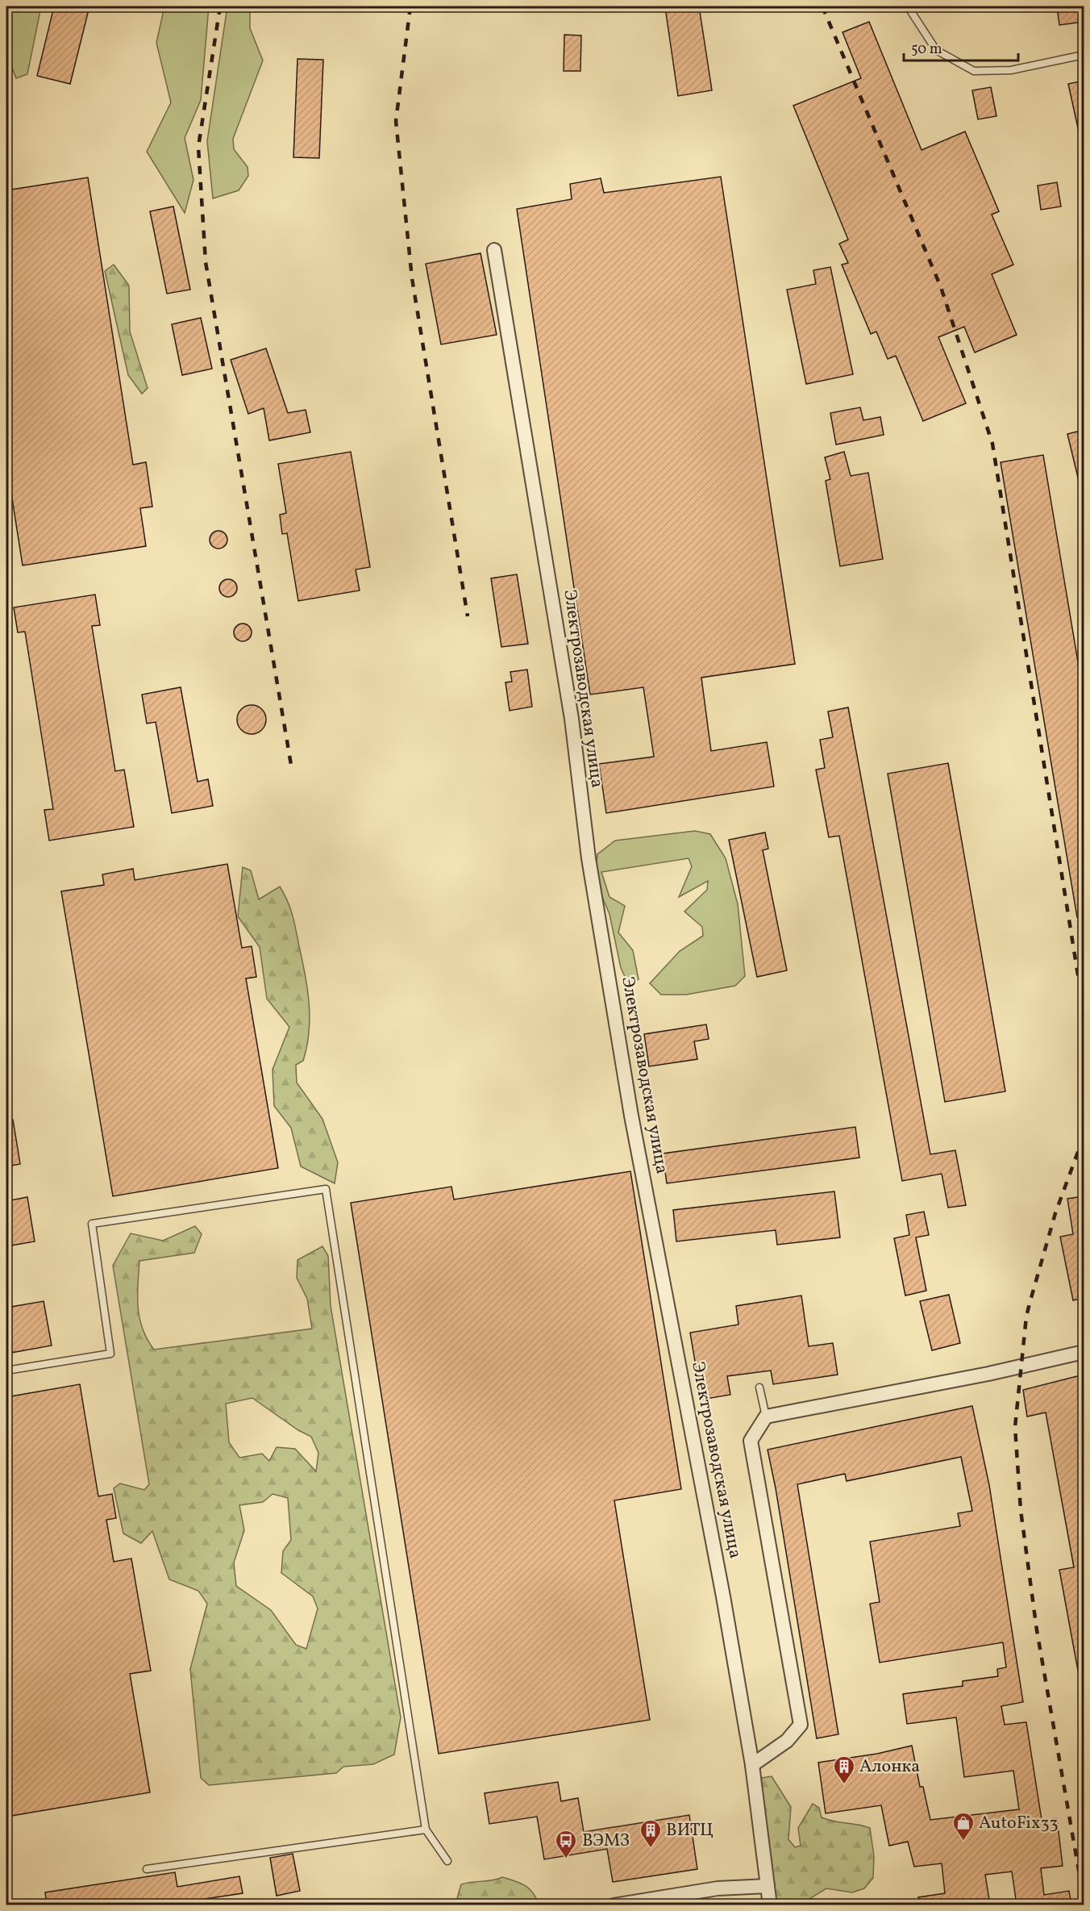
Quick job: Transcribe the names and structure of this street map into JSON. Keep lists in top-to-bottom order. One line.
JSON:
{"streets":{"street":["Электрозаводская улица"]},"places":{"building":["Алонка","ВИТЦ"],"shop":["AutoFix33"],"bus stop":["ВЭМЗ"]},"scale_bar":"50 m"}
